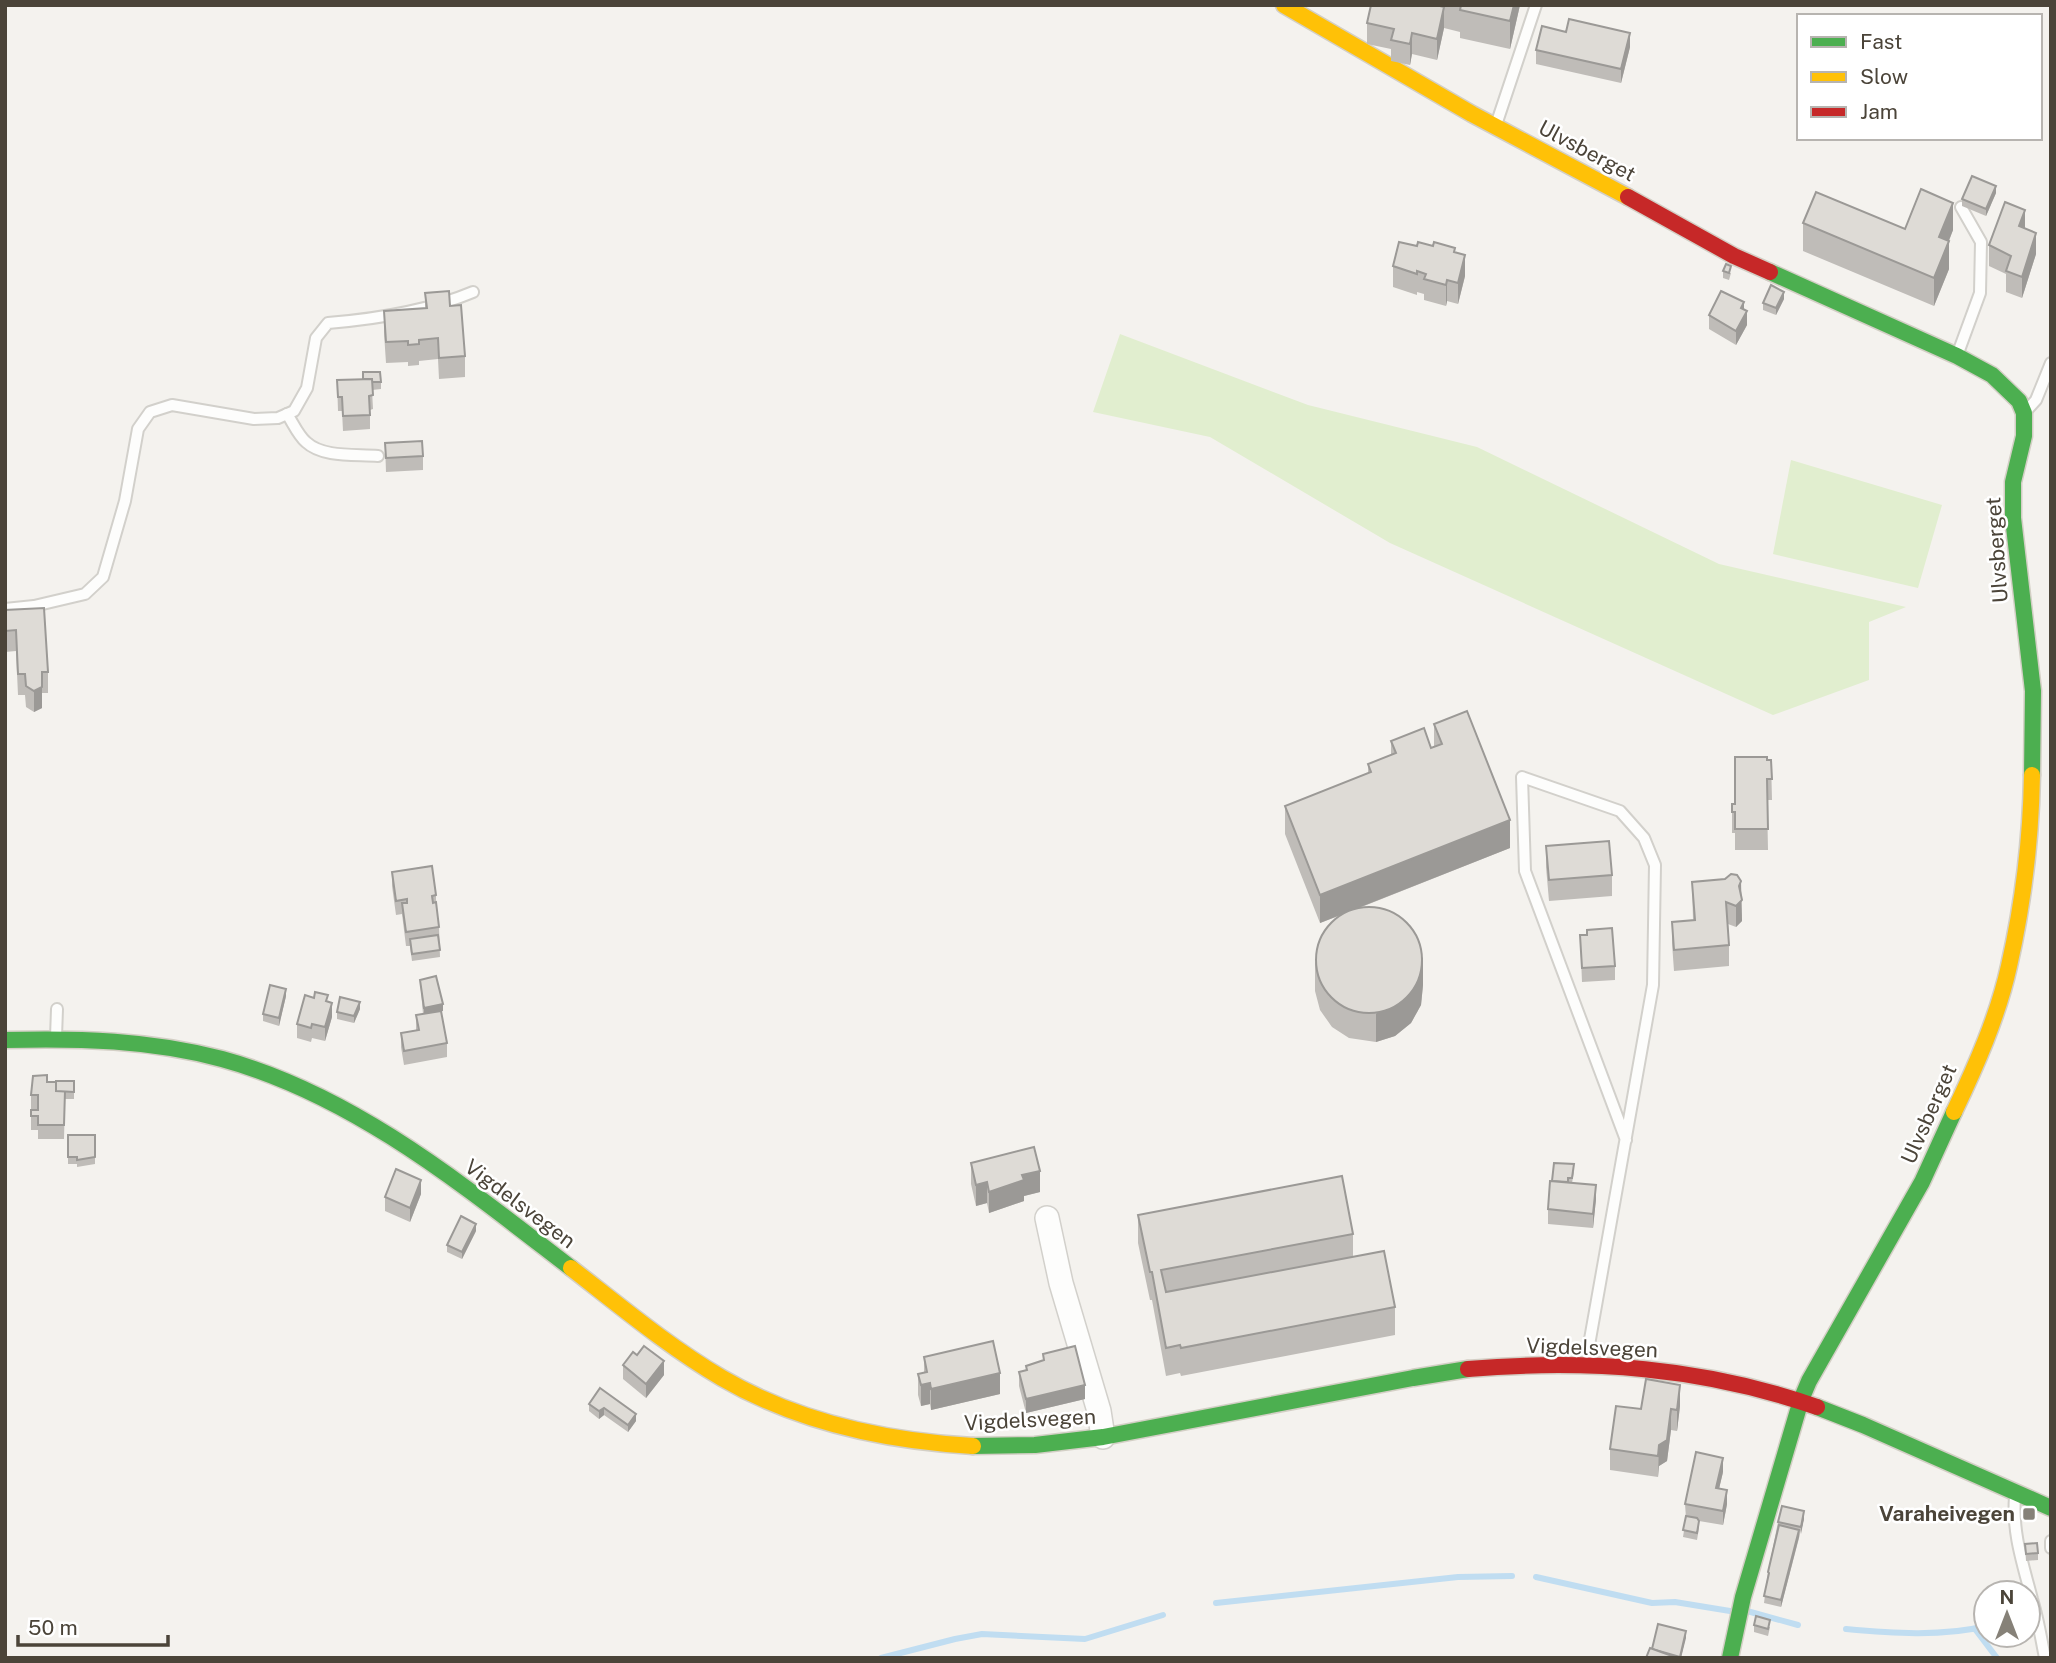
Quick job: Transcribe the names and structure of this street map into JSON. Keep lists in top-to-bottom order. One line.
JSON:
{"streets":{"main road":["Ulvsberget","Vigdelsvegen"]},"crossings":[["Ulvsberget","Vigdelsvegen"]],"places":{"transit":["Varaheivegen"]},"legend":["Fast","Slow","Jam"],"scale_bar":"50 m","north":"top"}
